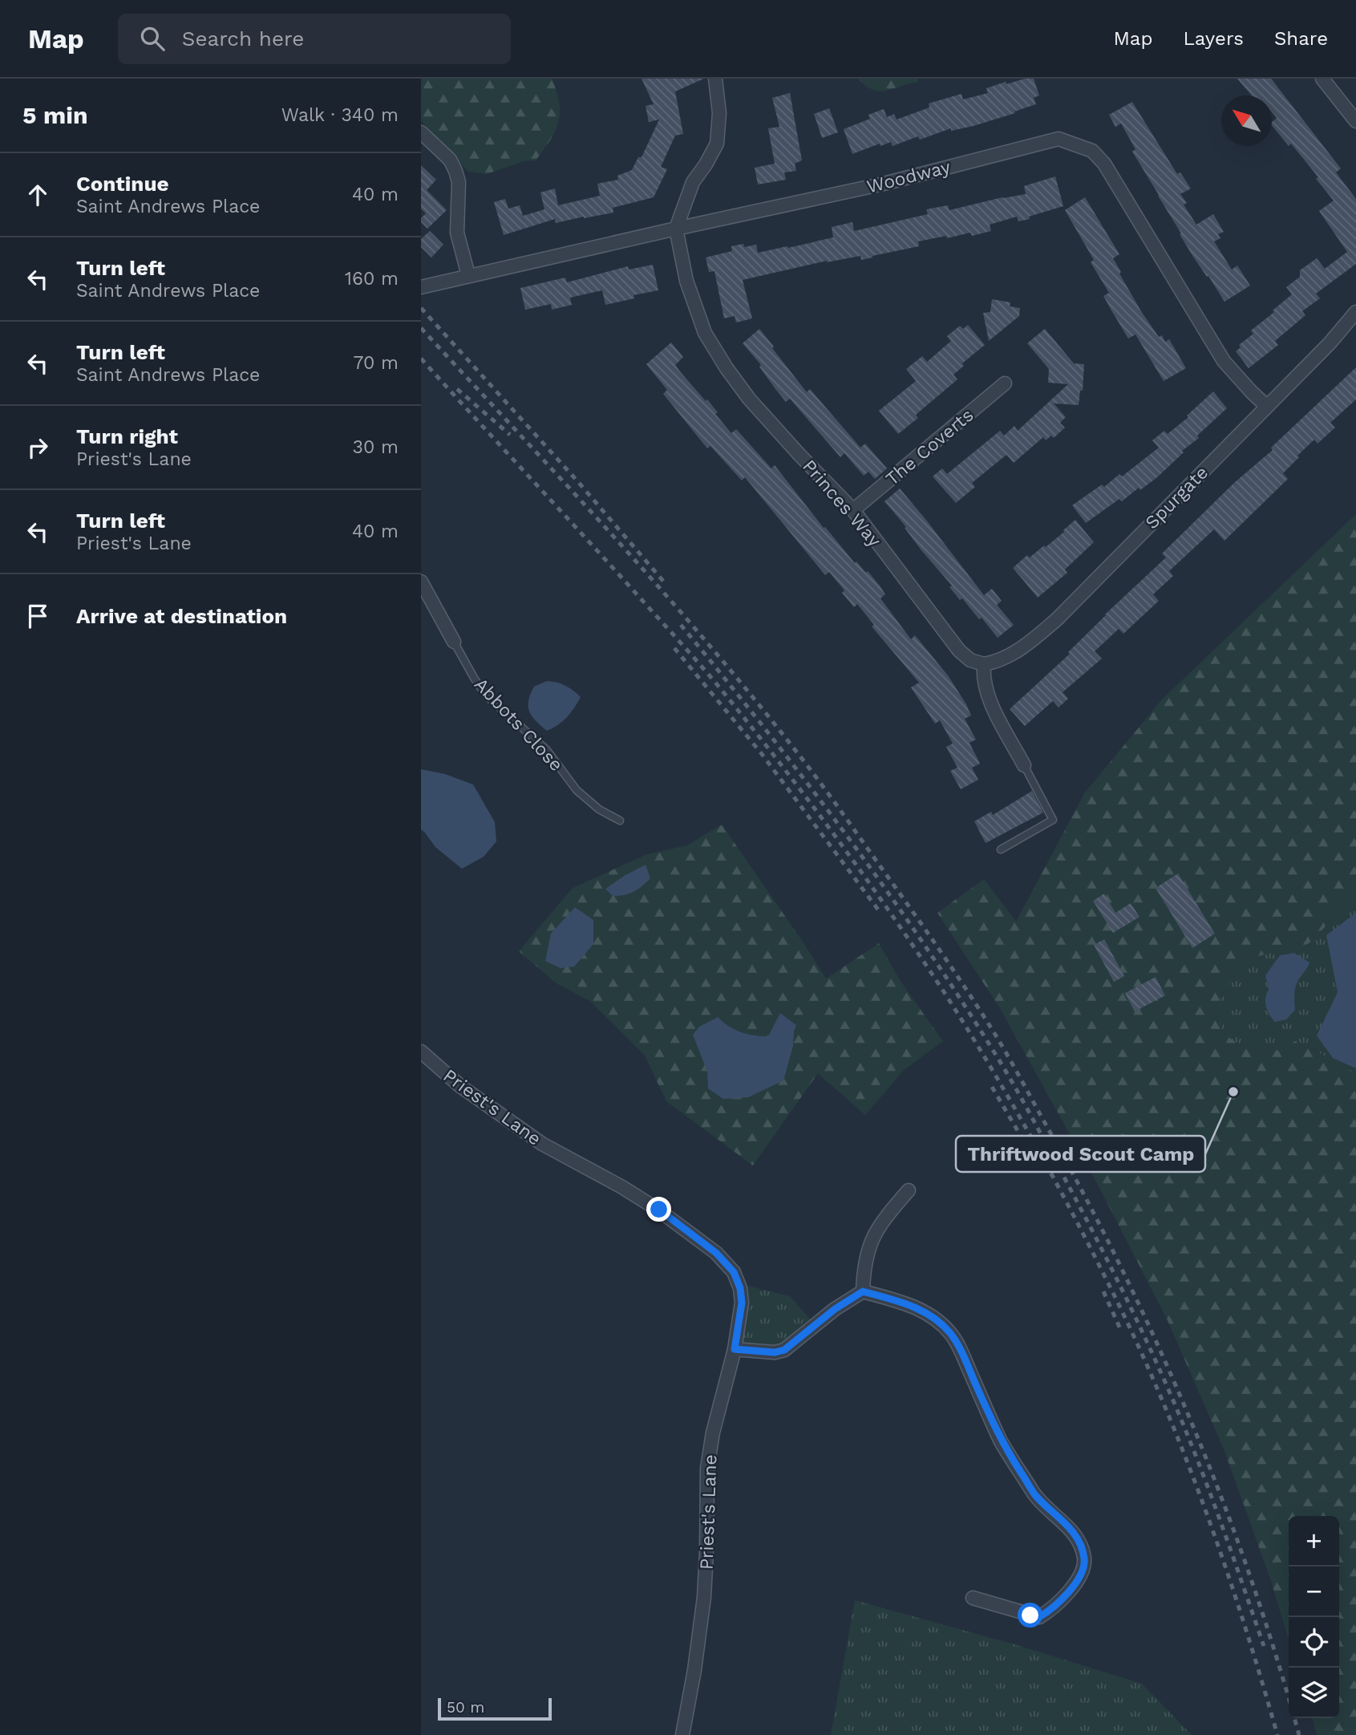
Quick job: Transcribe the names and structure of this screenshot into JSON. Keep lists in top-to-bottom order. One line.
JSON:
{"streets":{"street":["Woodway","The Coverts","Spurgate","Princes Way","Abbots Close","Priest's Lane"]},"crossings":[["Woodway","Spurgate"],["Woodway","Princes Way"],["The Coverts","Princes Way"],["Spurgate","Princes Way"]],"places":["Thriftwood Scout Camp"],"scale_bar":"50 m","north":"top left","page":{"header":"Map","search":"Search here","nav":["Map","Layers","Share"],"heading":["5 min","Walk · 340 m"],"list":[["Continue","Saint Andrews Place","40 m"],["Turn left","Saint Andrews Place","160 m"],["Turn left","Saint Andrews Place","70 m"],["Turn right","Priest's Lane","30 m"],["Turn left","Priest's Lane","40 m"],"Arrive at destination"],"map_buttons":["+","−"],"scale":"50 m"}}
